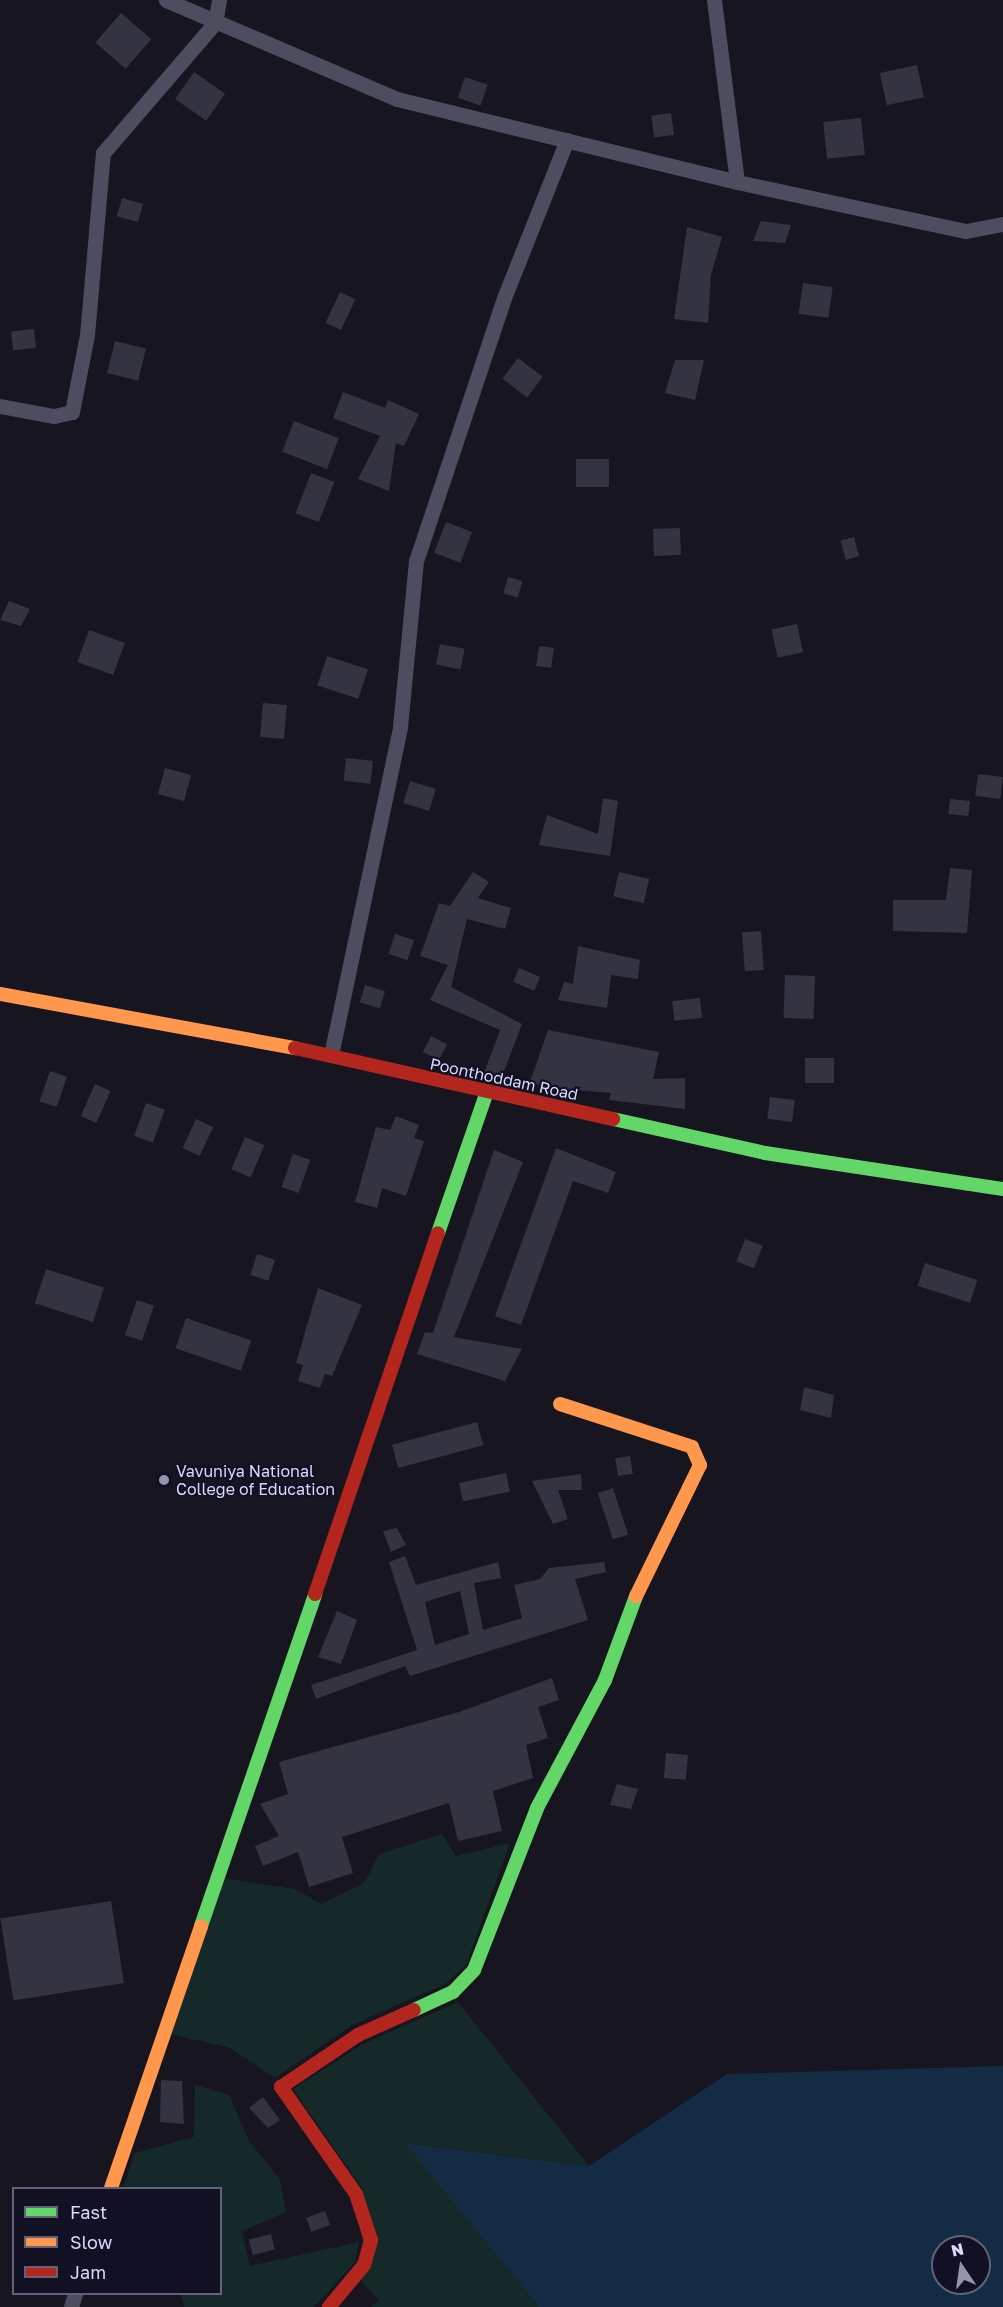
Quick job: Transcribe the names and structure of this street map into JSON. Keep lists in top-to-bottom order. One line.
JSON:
{"streets":{"street":["Poonthoddam Road"]},"places":["Vavuniya National College of Education"],"legend":["Fast","Slow","Jam"],"north":"top"}
